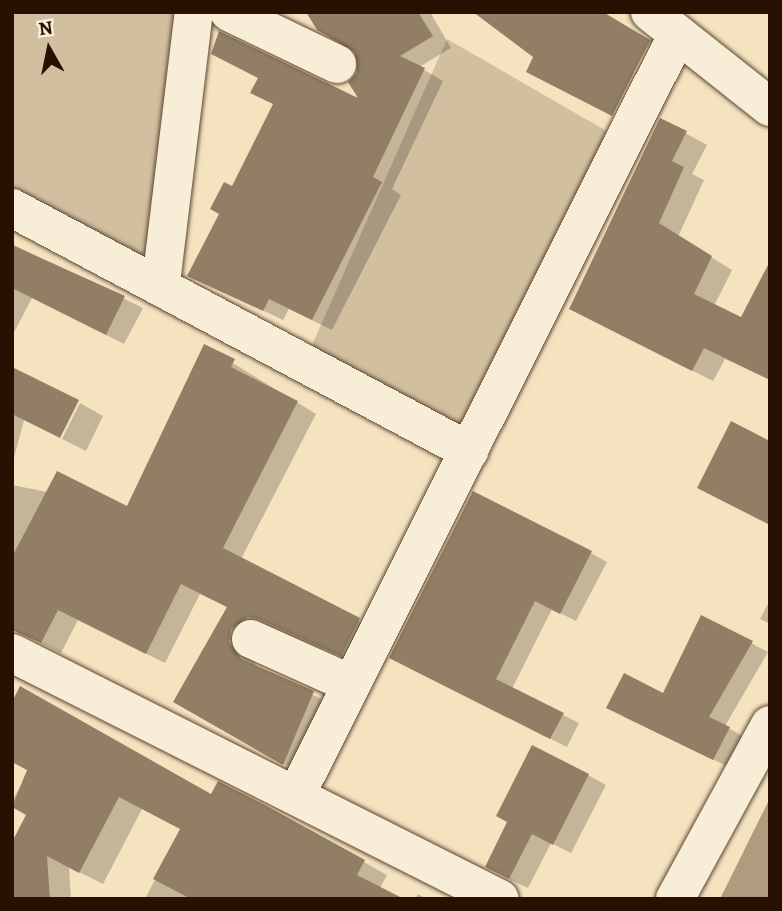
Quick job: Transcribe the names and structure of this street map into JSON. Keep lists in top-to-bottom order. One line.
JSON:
{"north":"top"}
